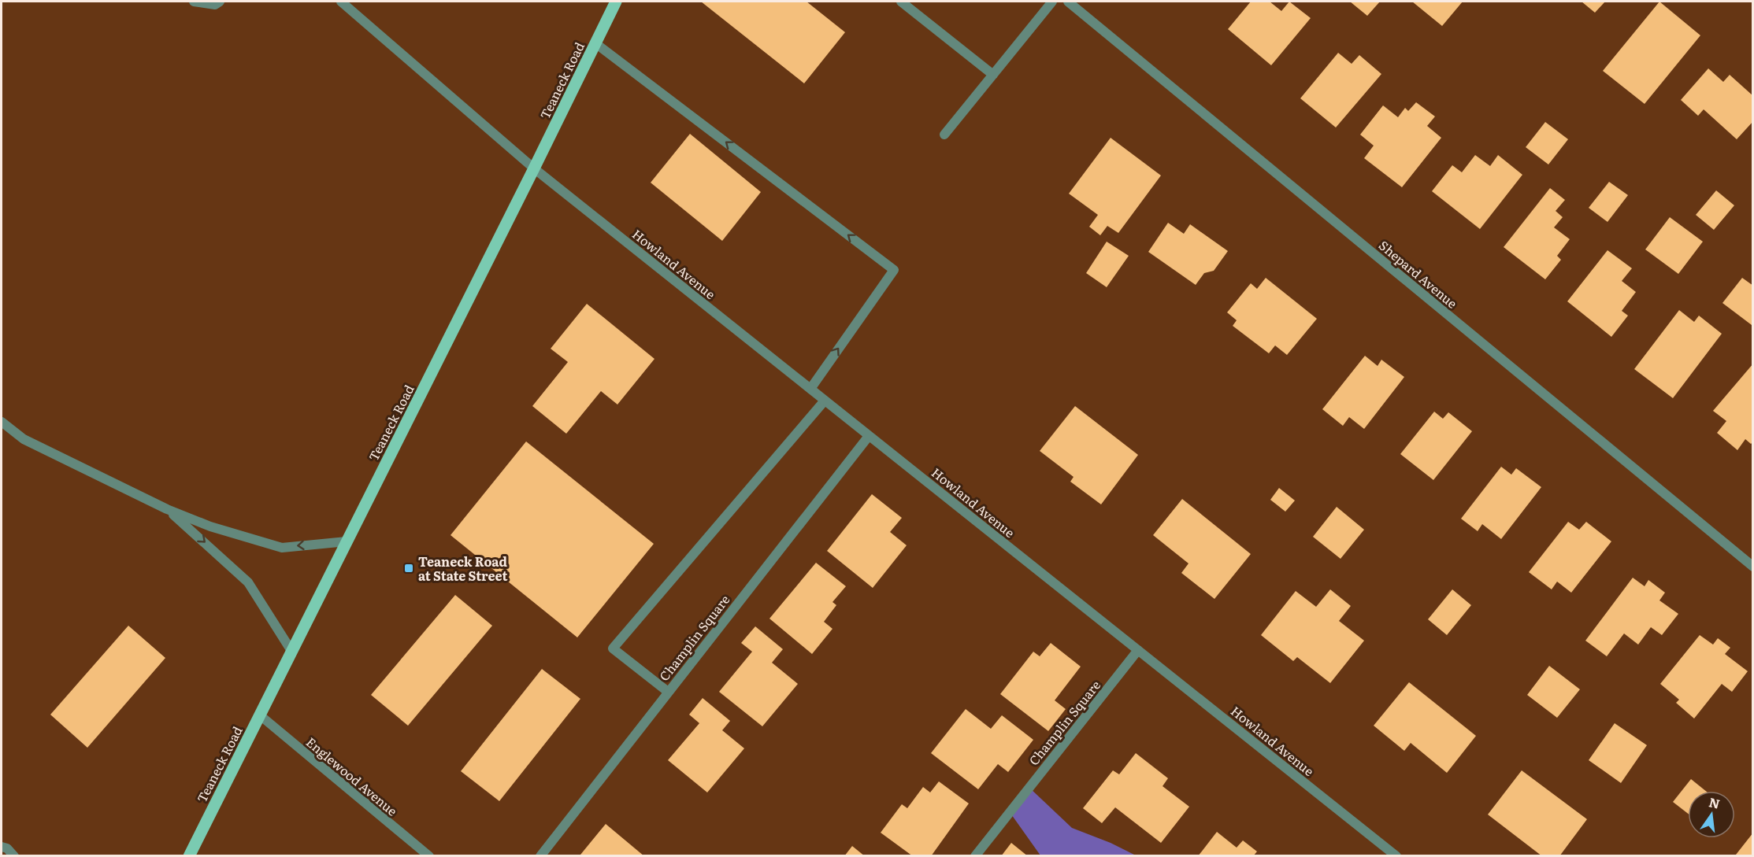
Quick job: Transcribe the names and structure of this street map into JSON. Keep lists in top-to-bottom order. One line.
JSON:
{"streets":{"main road":["Teaneck Road"],"street":["Howland Avenue","Shepard Avenue","Champlin Square","Englewood Avenue"]},"crossings":[["Teaneck Road","Howland Avenue"],["Teaneck Road","Englewood Avenue"],["Howland Avenue","Champlin Square"]],"places":{"transit":["Teaneck Road at State Street"]},"north":"top"}
